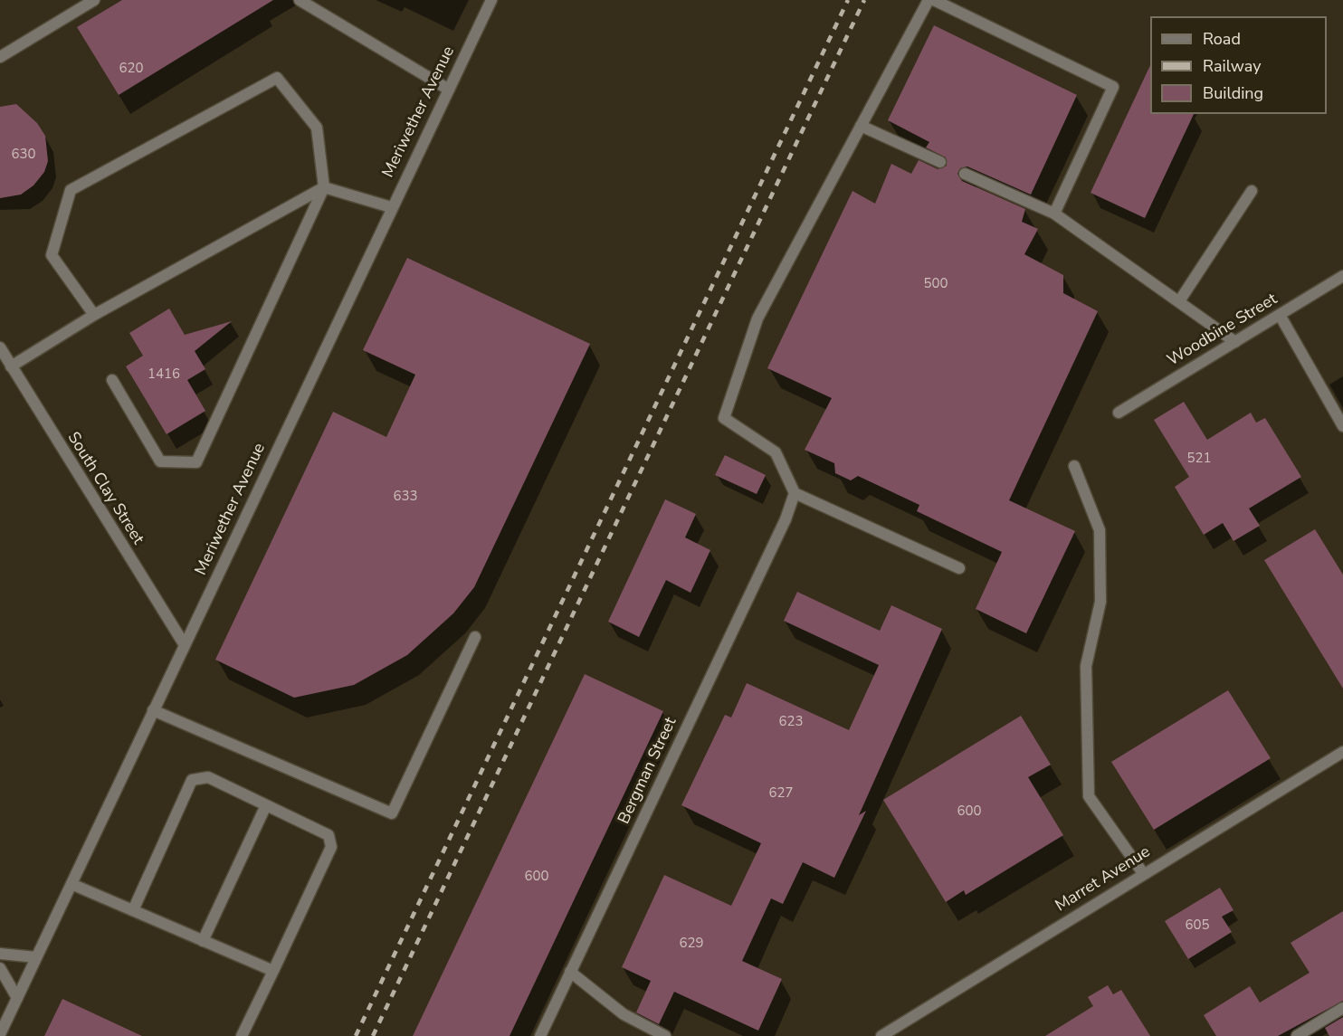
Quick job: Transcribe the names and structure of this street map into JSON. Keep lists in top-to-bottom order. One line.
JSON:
{"streets":{"street":["Meriwether Avenue","Woodbine Street","South Clay Street","Bergman Street","Marret Avenue"]},"crossings":[["Meriwether Avenue","South Clay Street"]],"house_numbers":["620","630","500","1416","521","633","623","627","600","600","605","629"],"legend":["Road","Railway","Building"]}
